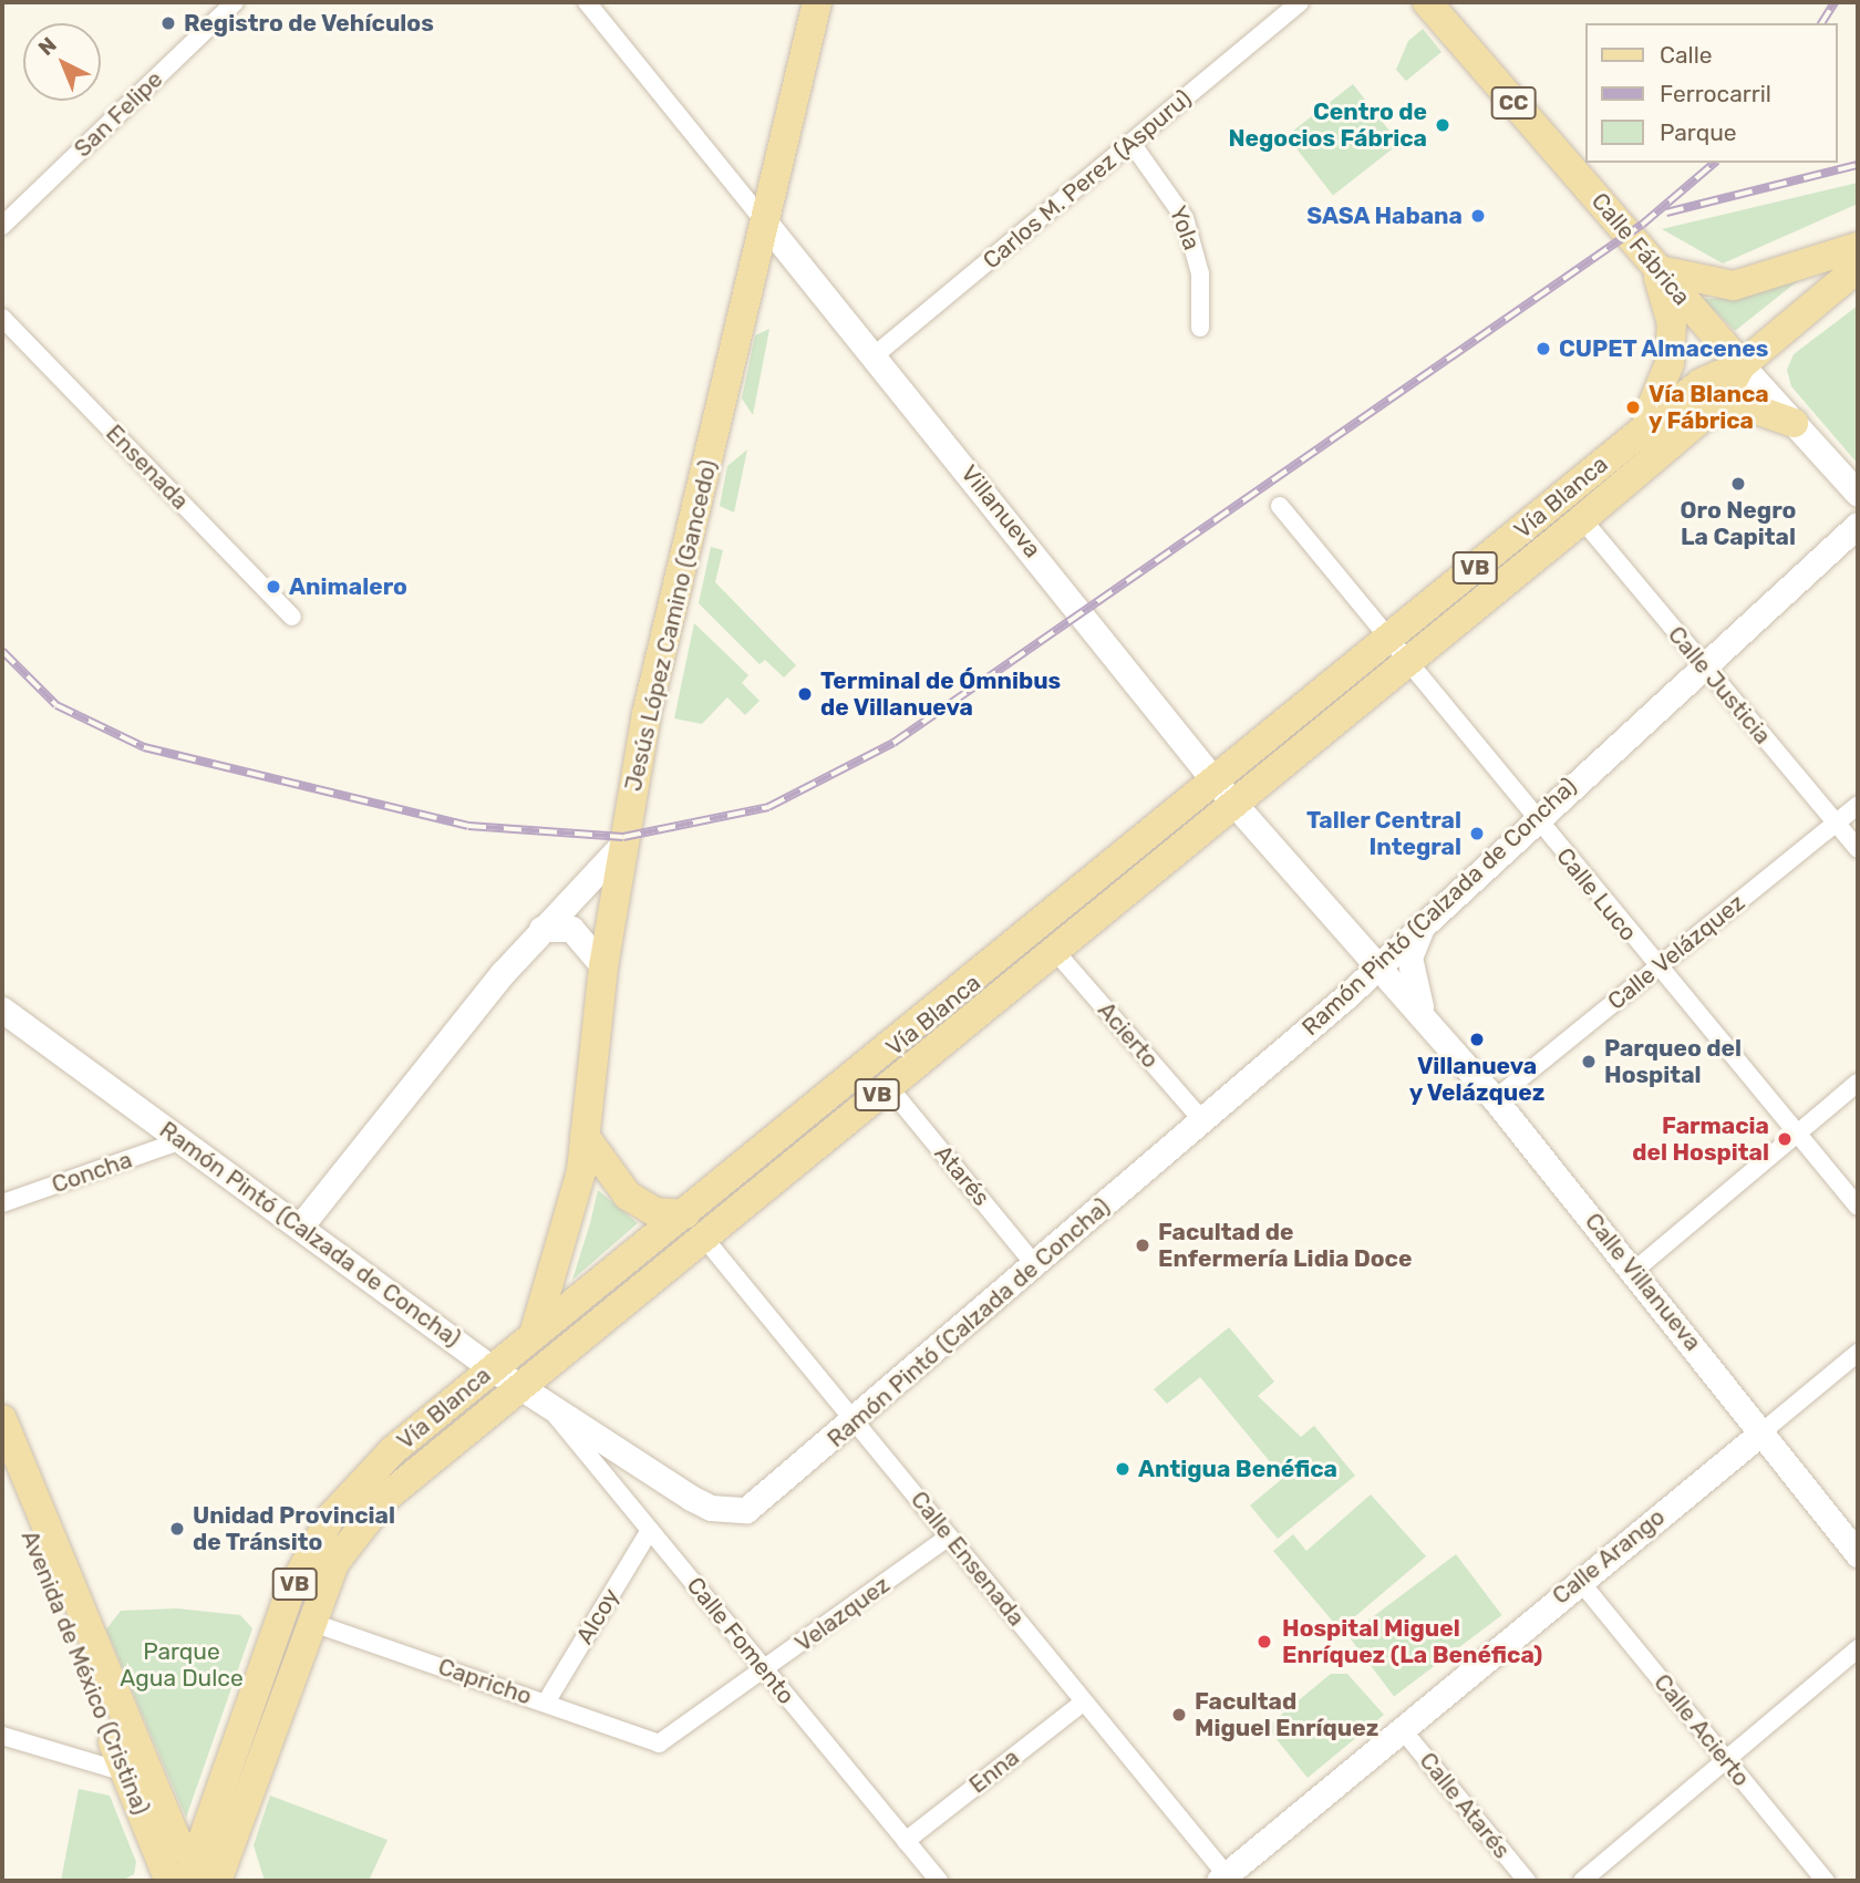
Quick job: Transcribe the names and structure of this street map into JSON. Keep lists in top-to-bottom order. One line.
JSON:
{"streets":{"main road":["CC","Calle Fábrica","Vía Blanca","VB","Jesús López Camino (Gancedo)","Avenida de México (Cristina)"],"street":["San Felipe","Carlos M. Perez (Aspuru)","Yola","Ensenada","Villanueva","Calle Justicia","Calle Luco","Ramón Pintó (Calzada de Concha)","Calle Velázquez","Acierto","Concha","Atarés","Calle Villanueva","Calle Arango","Calle Ensenada","Velazquez","Alcoy","Calle Fomento","Capricho","Calle Acierto","Enna","Calle Atarés"]},"crossings":[["Carlos M. Perez (Aspuru)","Yola"],["Carlos M. Perez (Aspuru)","Villanueva"],["Calle Fábrica","Vía Blanca"],["Vía Blanca","Villanueva"],["Vía Blanca","Calle Justicia"],["Vía Blanca","Calle Luco"],["Vía Blanca","Ramón Pintó (Calzada de Concha)"],["Vía Blanca","Acierto"],["Vía Blanca","Atarés"],["Vía Blanca","Calle Ensenada"],["Vía Blanca","Calle Fomento"],["Vía Blanca","Avenida de México (Cristina)"],["Vía Blanca","Capricho"],["Villanueva","Jesús López Camino (Gancedo)"],["Villanueva","Ramón Pintó (Calzada de Concha)"],["Villanueva","Calle Villanueva"],["Calle Justicia","Ramón Pintó (Calzada de Concha)"],["Calle Justicia","Calle Velázquez"],["Calle Luco","Ramón Pintó (Calzada de Concha)"],["Calle Luco","Calle Velázquez"],["Ramón Pintó (Calzada de Concha)","Acierto"],["Ramón Pintó (Calzada de Concha)","Concha"],["Ramón Pintó (Calzada de Concha)","Atarés"],["Ramón Pintó (Calzada de Concha)","Calle Ensenada"],["Ramón Pintó (Calzada de Concha)","Calle Fomento"],["Calle Velázquez","Calle Villanueva"],["Calle Villanueva","Calle Arango"],["Calle Arango","Calle Ensenada"],["Calle Arango","Calle Acierto"],["Calle Arango","Calle Atarés"],["Calle Ensenada","Velazquez"],["Calle Ensenada","Enna"],["Velazquez","Calle Fomento"],["Velazquez","Capricho"],["Alcoy","Calle Fomento"],["Alcoy","Capricho"],["Calle Fomento","Enna"]],"parks":["Parque Agua Dulce"],"places":["Registro de Vehículos","Centro de Negocios Fábrica","SASA Habana","CUPET Almacenes","Vía Blanca y Fábrica","Oro Negro La Capital","Animalero","Terminal de Ómnibus de Villanueva","Taller Central Integral","Villanueva y Velázquez","Parqueo del Hospital","Farmacia del Hospital","Facultad de Enfermería Lidia Doce","Antigua Benéfica","Unidad Provincial de Tránsito","Hospital Miguel Enríquez (La Benéfica)","Facultad Miguel Enríquez"],"legend":["Calle","Ferrocarril","Parque"],"north":"top left"}
